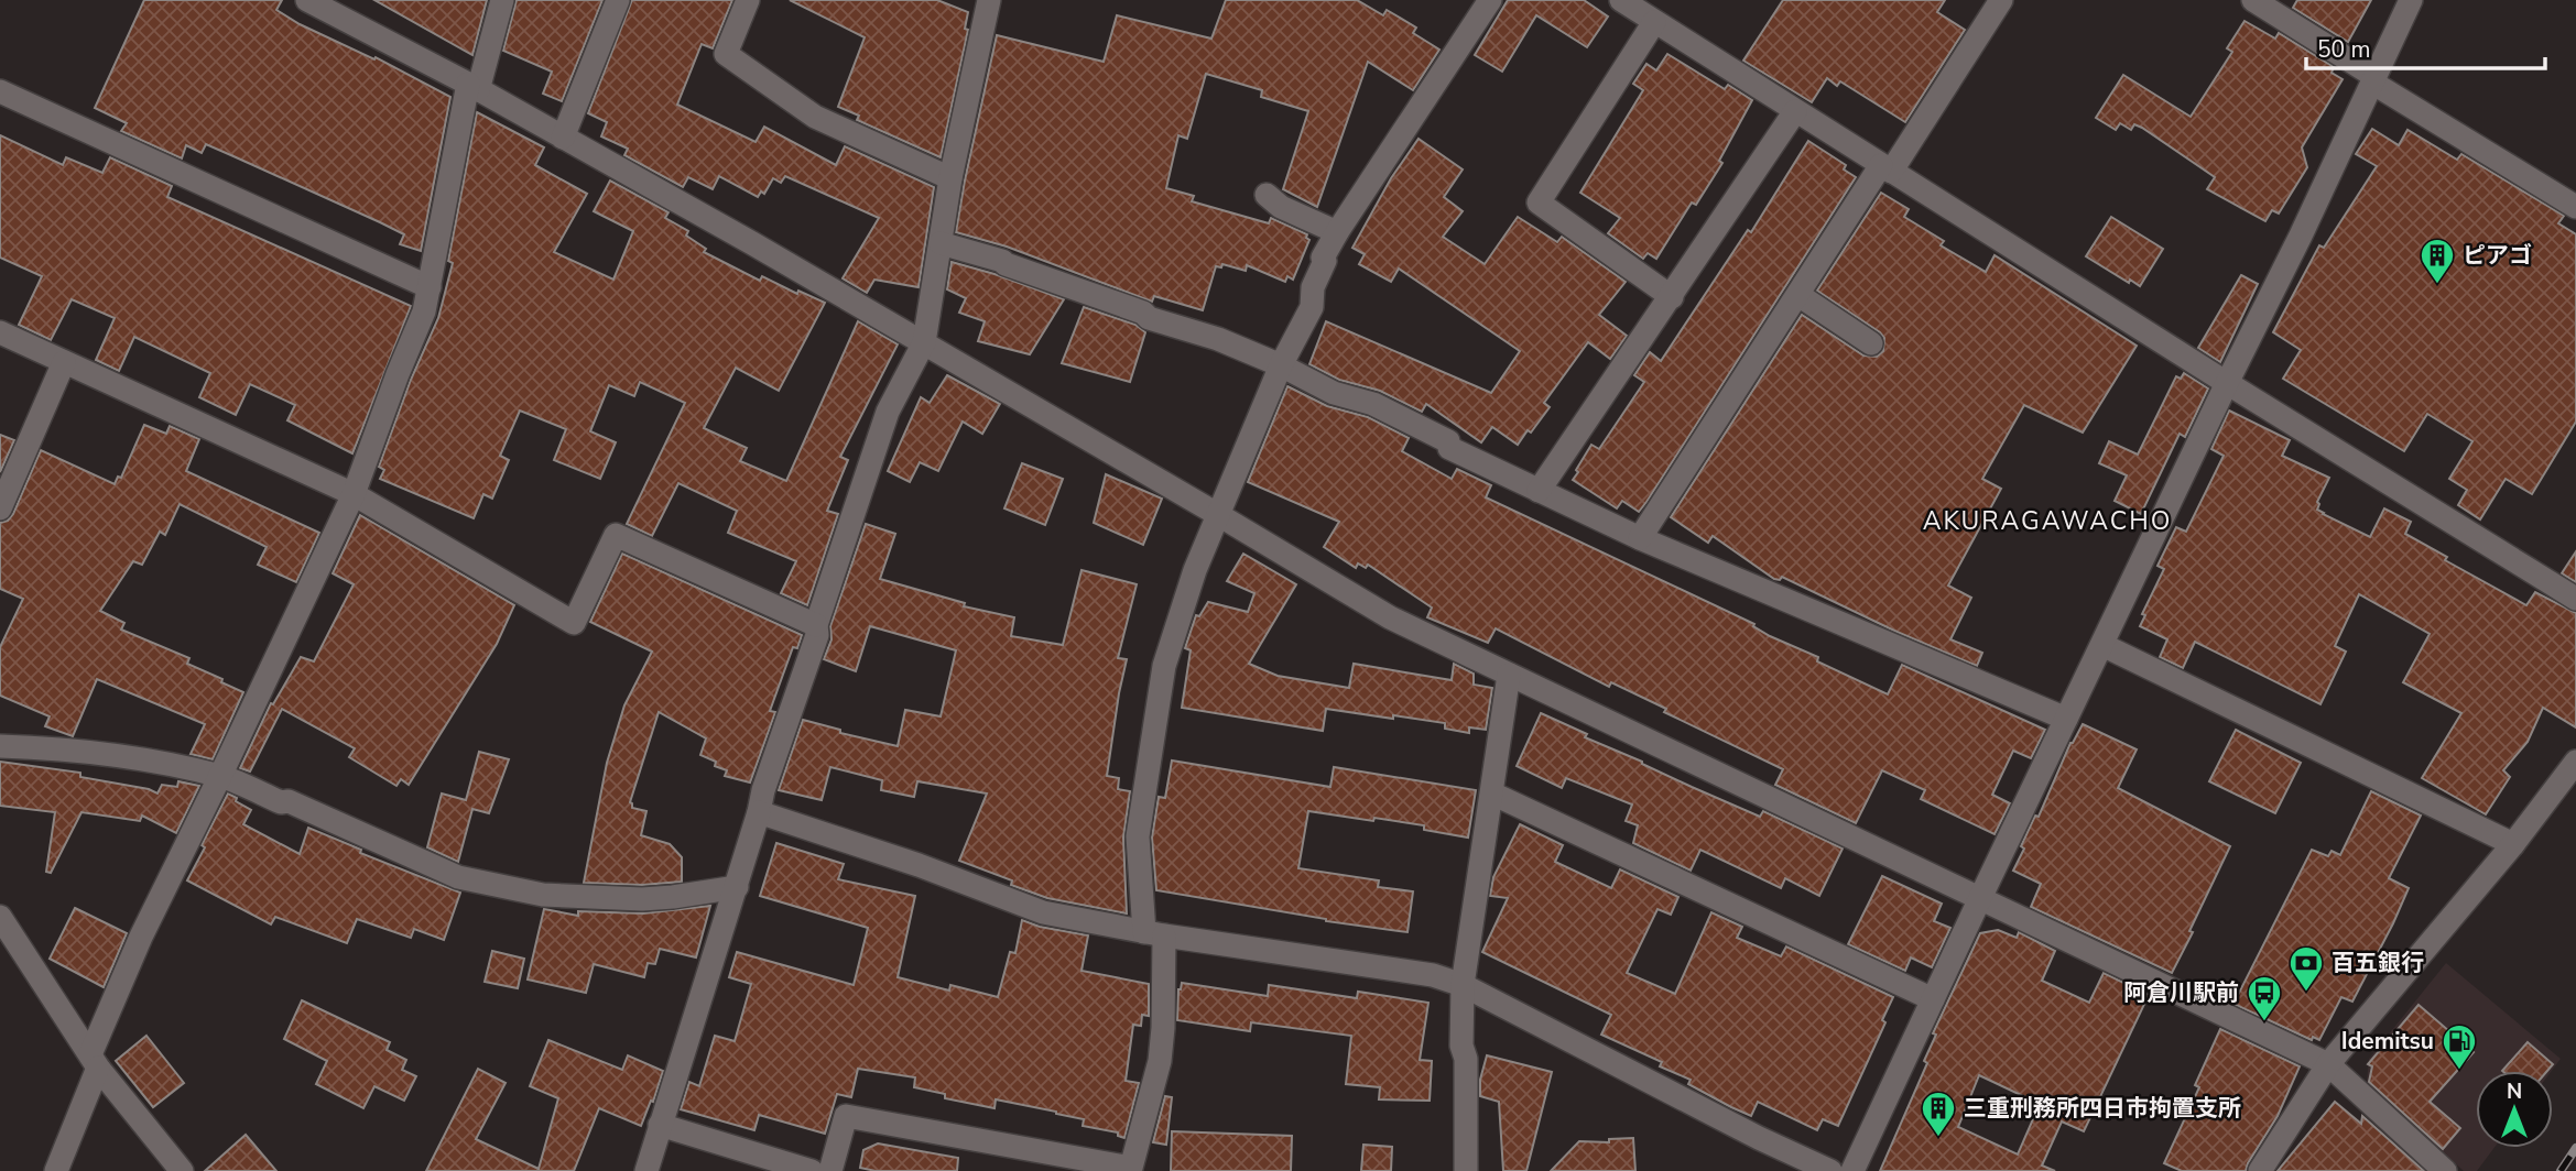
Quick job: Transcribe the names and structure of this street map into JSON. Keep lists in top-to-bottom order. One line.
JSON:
{"districts":["AKURAGAWACHO"],"places":{"building":["ピアゴ","三重刑務所四日市拘置支所"],"bank":["百五銀行"],"bus stop":["阿倉川駅前"],"fuel station":["Idemitsu"]},"scale_bar":"50 m","north":"top"}
